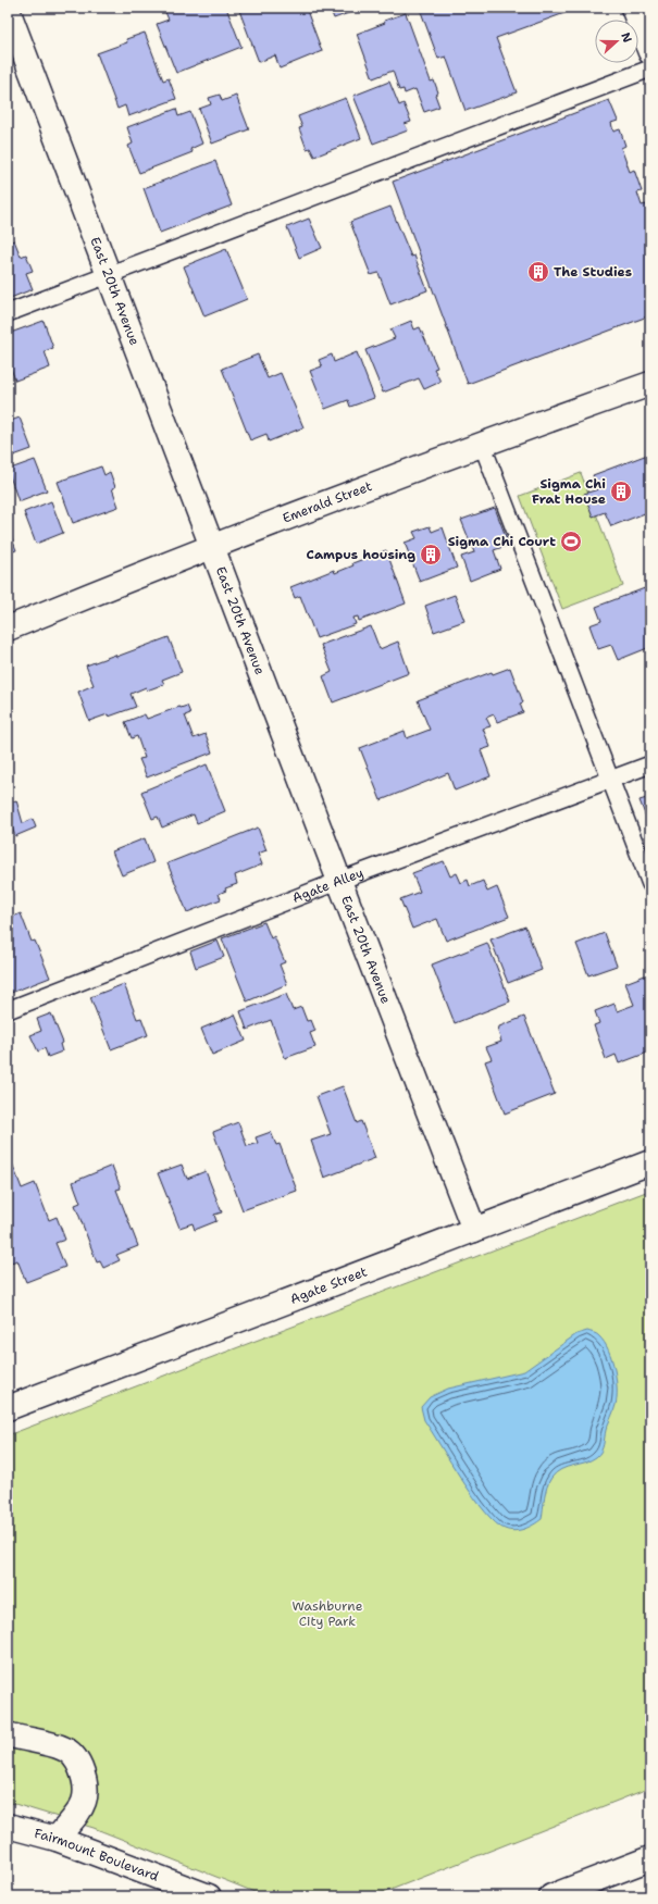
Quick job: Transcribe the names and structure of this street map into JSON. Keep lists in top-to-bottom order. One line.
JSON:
{"streets":{"street":["East 20th Avenue","Emerald Street","Agate Street","Fairmount Boulevard"],"lane":["Agate Alley"]},"crossings":[["East 20th Avenue","Emerald Street"],["East 20th Avenue","Agate Alley"],["East 20th Avenue","Agate Street"]],"parks":["Washburne City Park"],"places":{"building":["The Studies","Sigma Chi Frat House","Campus housing"],"sports":["Sigma Chi Court"]},"north":"right"}
